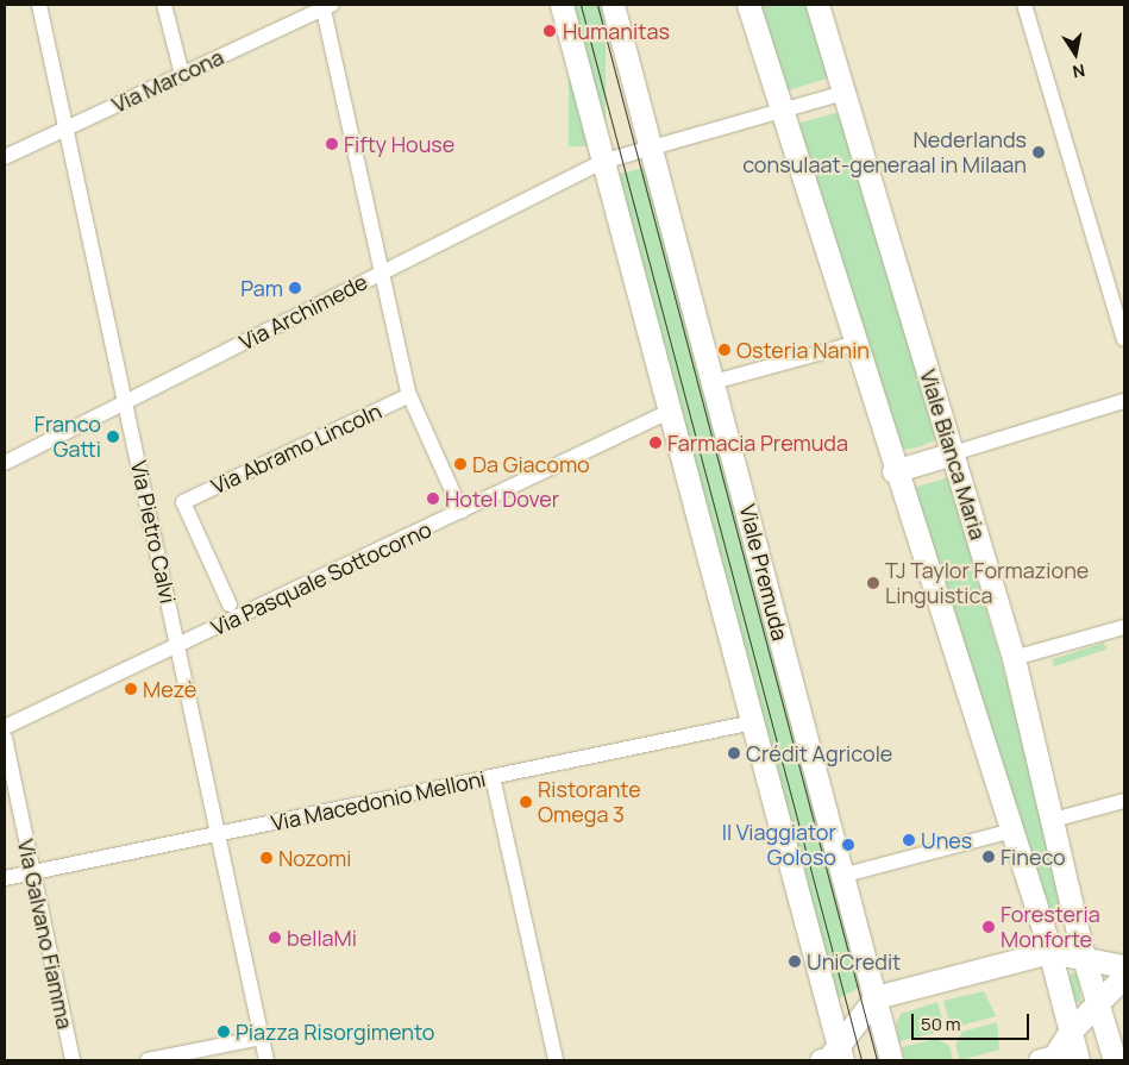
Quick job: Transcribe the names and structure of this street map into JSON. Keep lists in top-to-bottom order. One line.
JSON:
{"streets":{"street":["Via Marcona","Via Archimede","Via Abramo Lincoln","Viale Bianca Maria","Via Pietro Calvi","Viale Premuda","Via Pasquale Sottocorno","Via Macedonio Melloni","Via Galvano Fiamma"]},"crossings":[["Via Marcona","Via Pietro Calvi"],["Via Archimede","Via Pietro Calvi"],["Via Pietro Calvi","Via Pasquale Sottocorno"],["Via Pietro Calvi","Via Macedonio Melloni"],["Via Macedonio Melloni","Via Galvano Fiamma"]],"places":["Humanitas","Fifty House","Nederlands consulaat-generaal in Milaan","Pam","Osteria Nanin","Franco Gatti","Farmacia Premuda","Da Giacomo","Hotel Dover","TJ Taylor Formazione Linguistica","Mezè","Crédit Agricole","Ristorante Omega 3","Unes","Il Viaggiator Goloso","Fineco","Nozomi","Foresteria Monforte","bellaMi","UniCredit","Piazza Risorgimento"],"scale_bar":"50 m","north":"bottom"}
